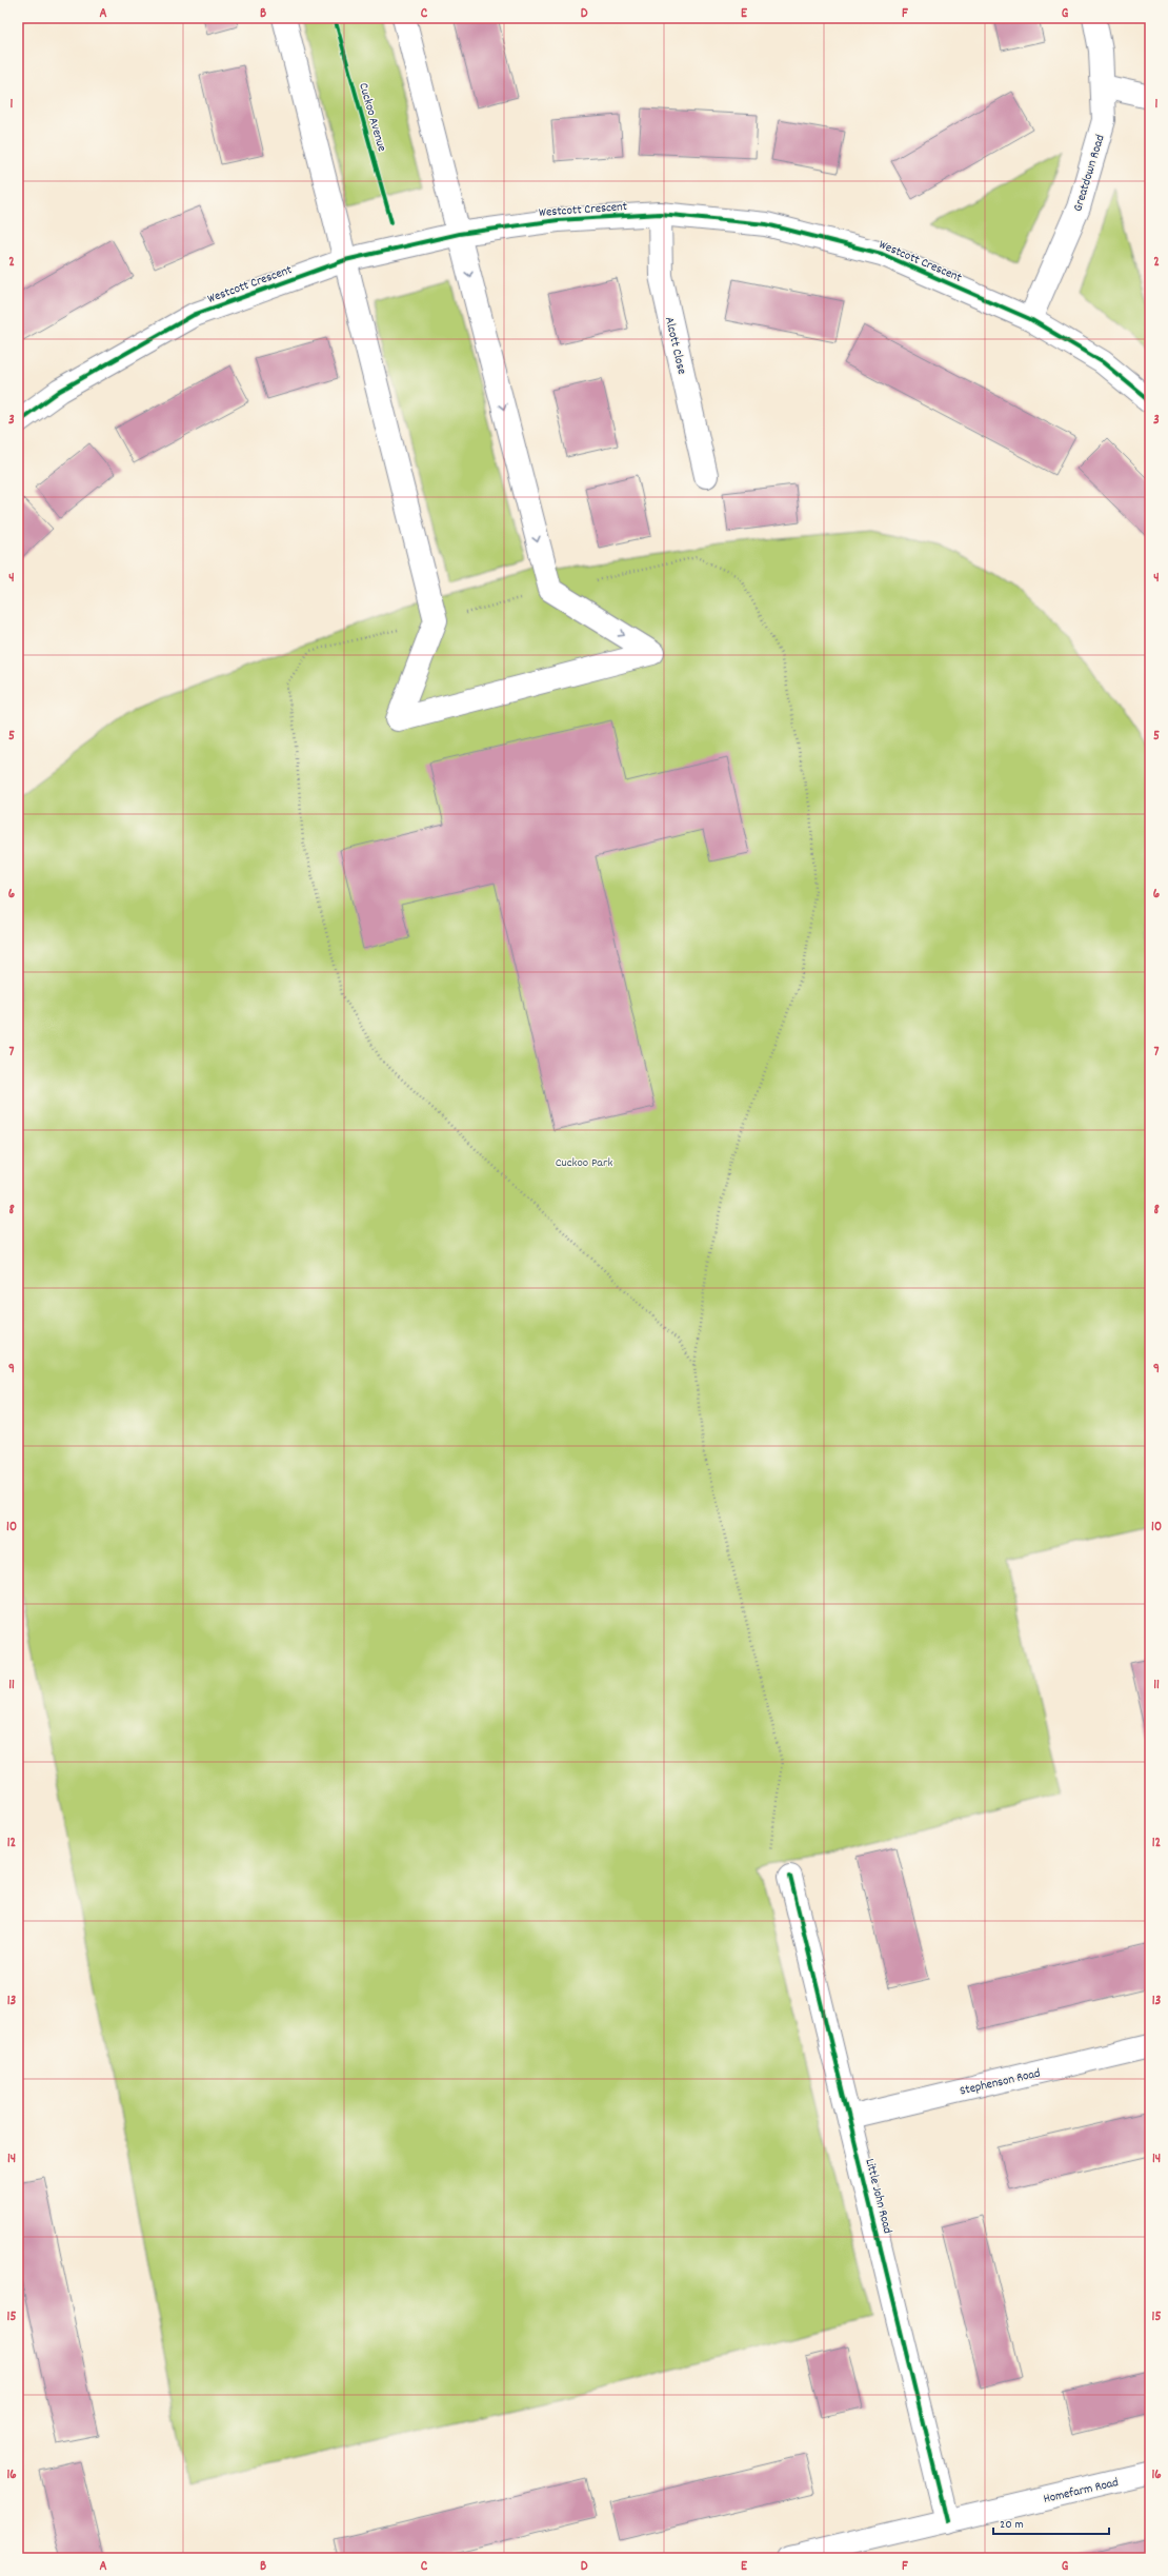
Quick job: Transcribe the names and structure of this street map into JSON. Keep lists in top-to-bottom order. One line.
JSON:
{"streets":{"street":["Greatdown Road","Westcott Crescent","Alcott Close","Stephenson Road","Little John Road","Homefarm Road"],"cycle path":["Cuckoo Avenue"]},"crossings":[["Greatdown Road","Westcott Crescent"],["Westcott Crescent","Alcott Close"],["Stephenson Road","Little John Road"],["Little John Road","Homefarm Road"]],"parks":["Cuckoo Park"],"scale_bar":"20 m","grid":{"columns":["A","B","C","D","E","F","G"],"rows":["1","2","3","4","5","6","7","8","9","10","11","12","13","14","15","16"]}}
